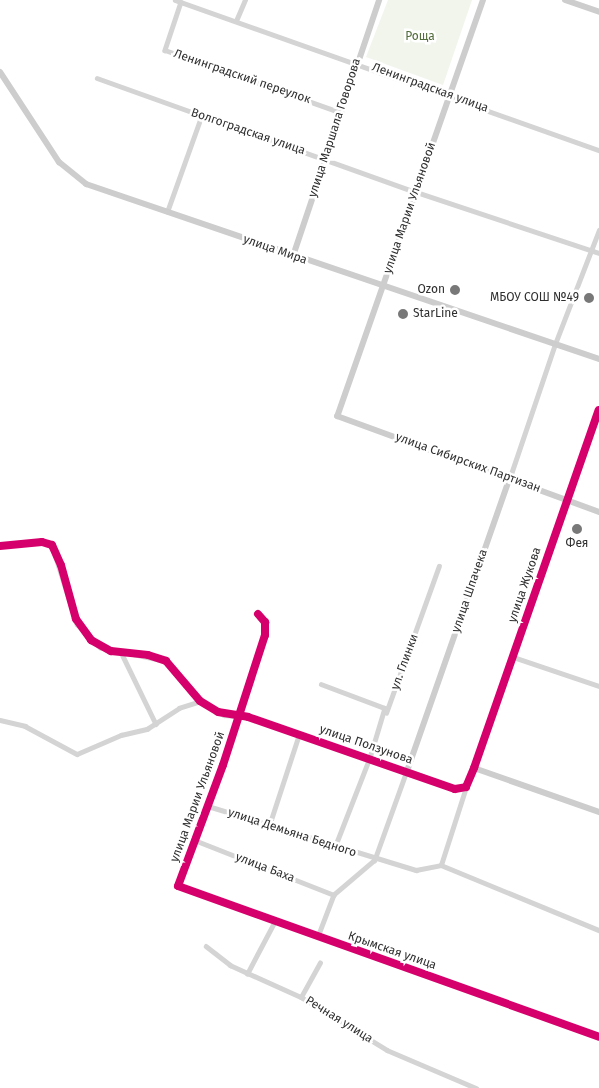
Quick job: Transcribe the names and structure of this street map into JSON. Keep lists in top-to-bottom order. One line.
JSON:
{"streets":{"street":["Ленинградский переулок","Ленинградская улица","улица Маршала Говорова","Волгоградская улица","улица Марии Ульяновой","улица Мира","улица Сибирских Партизан","улица Жукова","улица Шпачека","ул. Глинки","улица Ползунова","улица Демьяна Бедного","улица Баха","Крымская улица","Речная улица"]},"crossings":[["Ленинградский переулок","Ленинградская улица"],["Ленинградский переулок","улица Маршала Говорова"],["Ленинградская улица","улица Маршала Говорова"],["Ленинградская улица","улица Марии Ульяновой"],["улица Маршала Говорова","Волгоградская улица"],["улица Маршала Говорова","улица Мира"],["Волгоградская улица","улица Марии Ульяновой"],["Волгоградская улица","улица Шпачека"],["улица Марии Ульяновой","улица Мира"],["улица Марии Ульяновой","улица Сибирских Партизан"],["улица Марии Ульяновой","улица Ползунова"],["улица Марии Ульяновой","улица Демьяна Бедного"],["улица Марии Ульяновой","улица Баха"],["улица Марии Ульяновой","Крымская улица"],["улица Мира","улица Шпачека"],["улица Сибирских Партизан","улица Жукова"],["улица Сибирских Партизан","улица Шпачека"],["улица Шпачека","улица Ползунова"],["улица Шпачека","улица Демьяна Бедного"],["улица Шпачека","улица Баха"],["улица Шпачека","Крымская улица"],["ул. Глинки","улица Ползунова"]],"parks":["Роща"],"places":["Ozon","МБОУ СОШ №49","StarLine","Фея"]}
